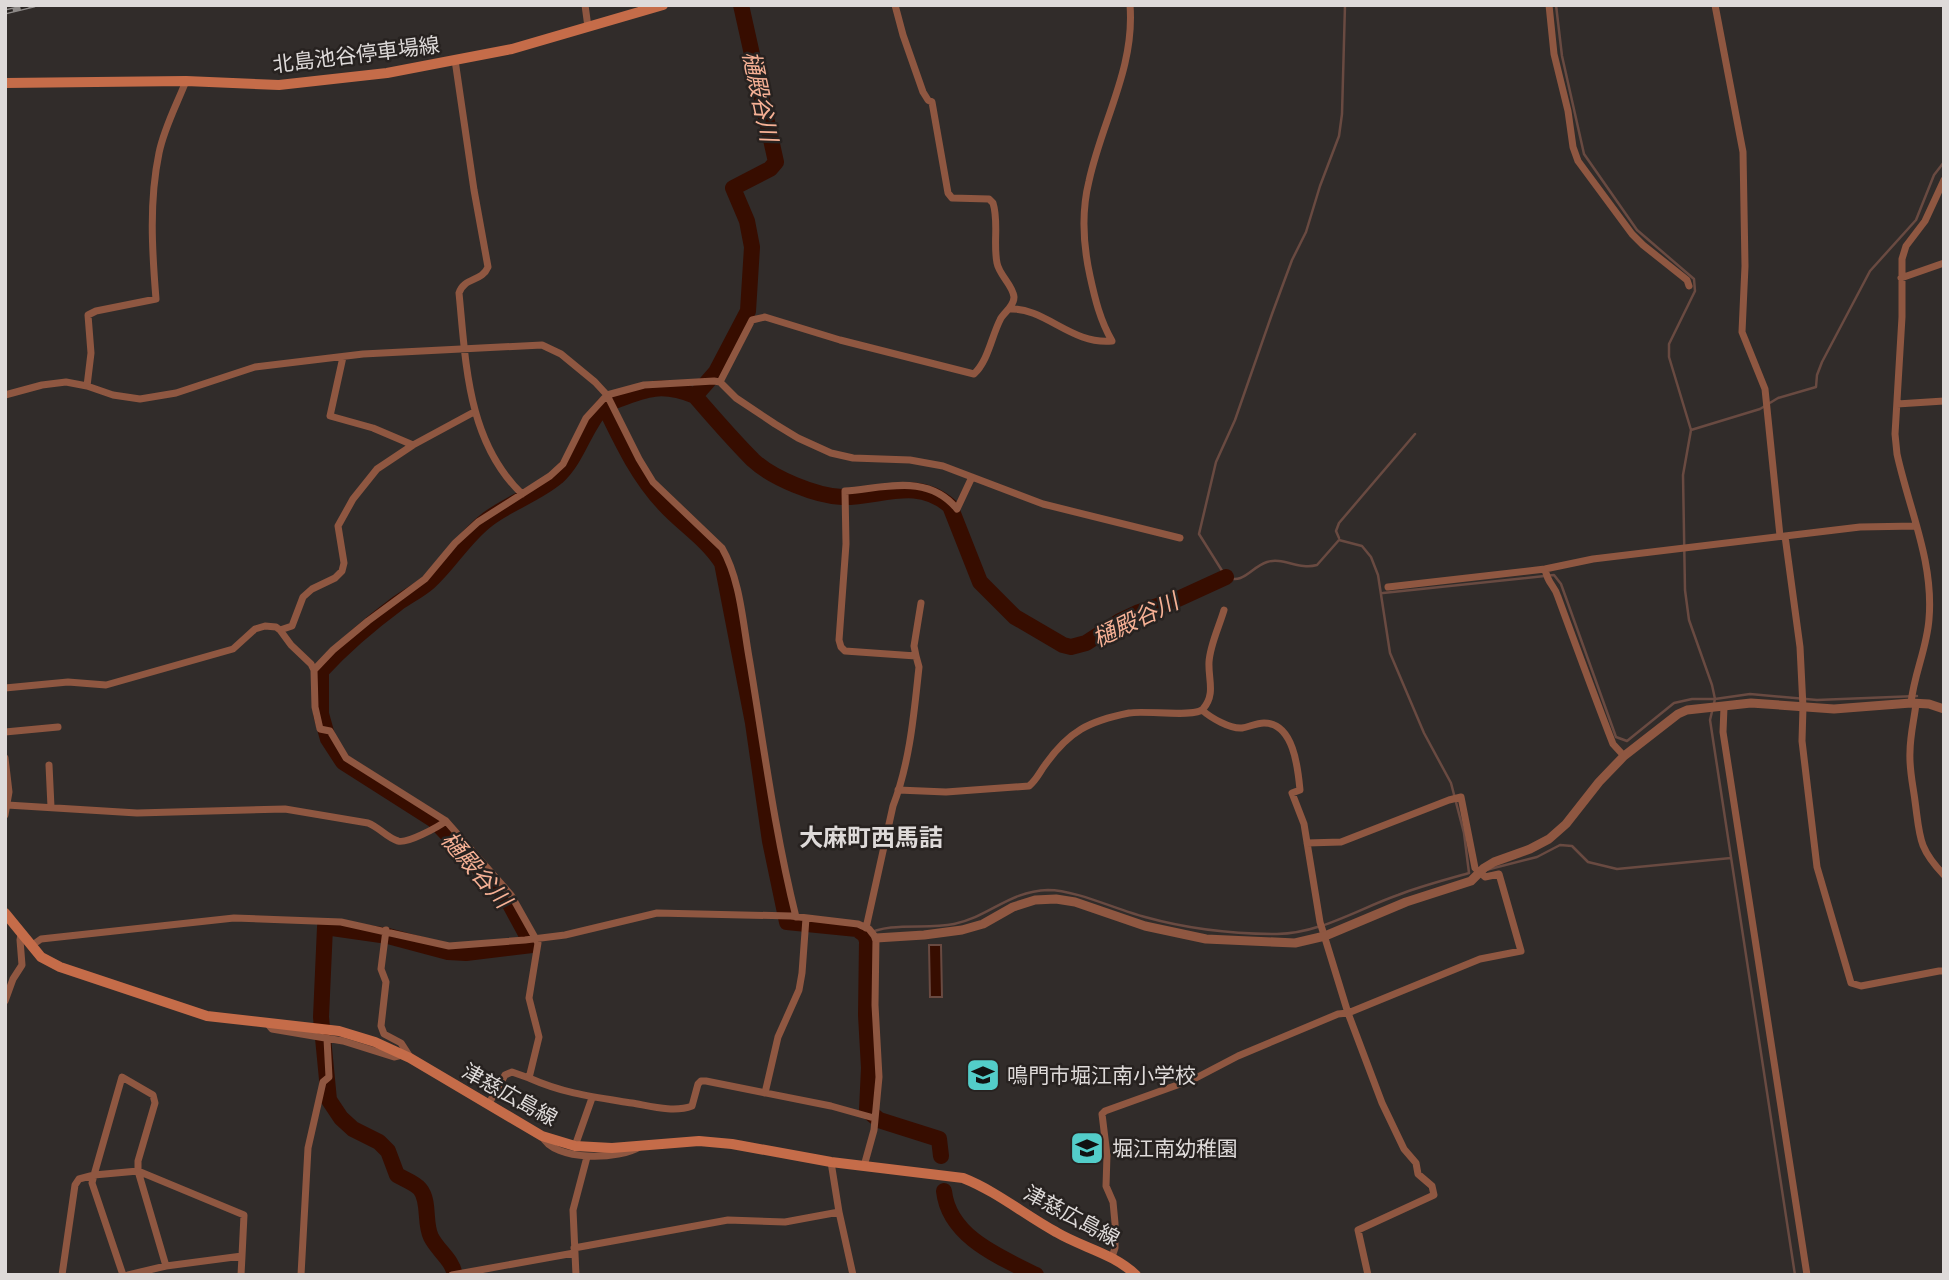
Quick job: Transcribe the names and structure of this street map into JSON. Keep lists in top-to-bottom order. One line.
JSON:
{"streets":{"main road":["北島池谷停車場線","津慈広島線"]},"districts":["大麻町西馬詰"],"water":["樋殿谷川"],"places":{"school or university":["鳴門市堀江南小学校","堀江南幼稚園"]}}
